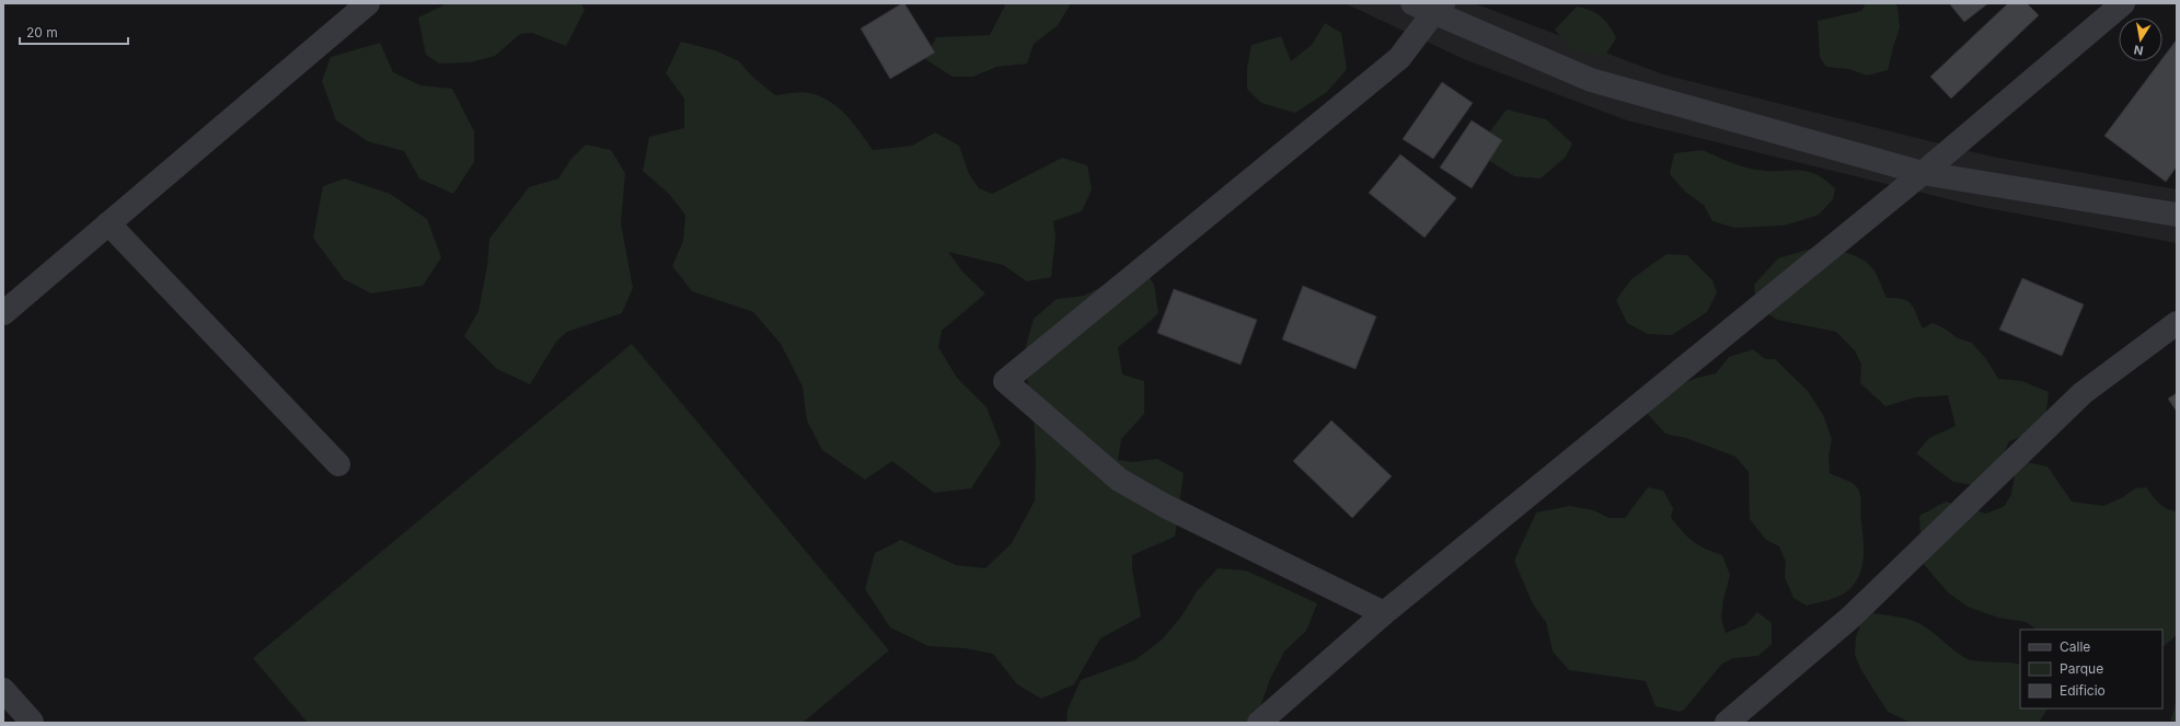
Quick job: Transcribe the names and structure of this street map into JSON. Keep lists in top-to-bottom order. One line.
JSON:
{"legend":["Calle","Parque","Edificio"],"scale_bar":"20 m","north":"bottom"}
